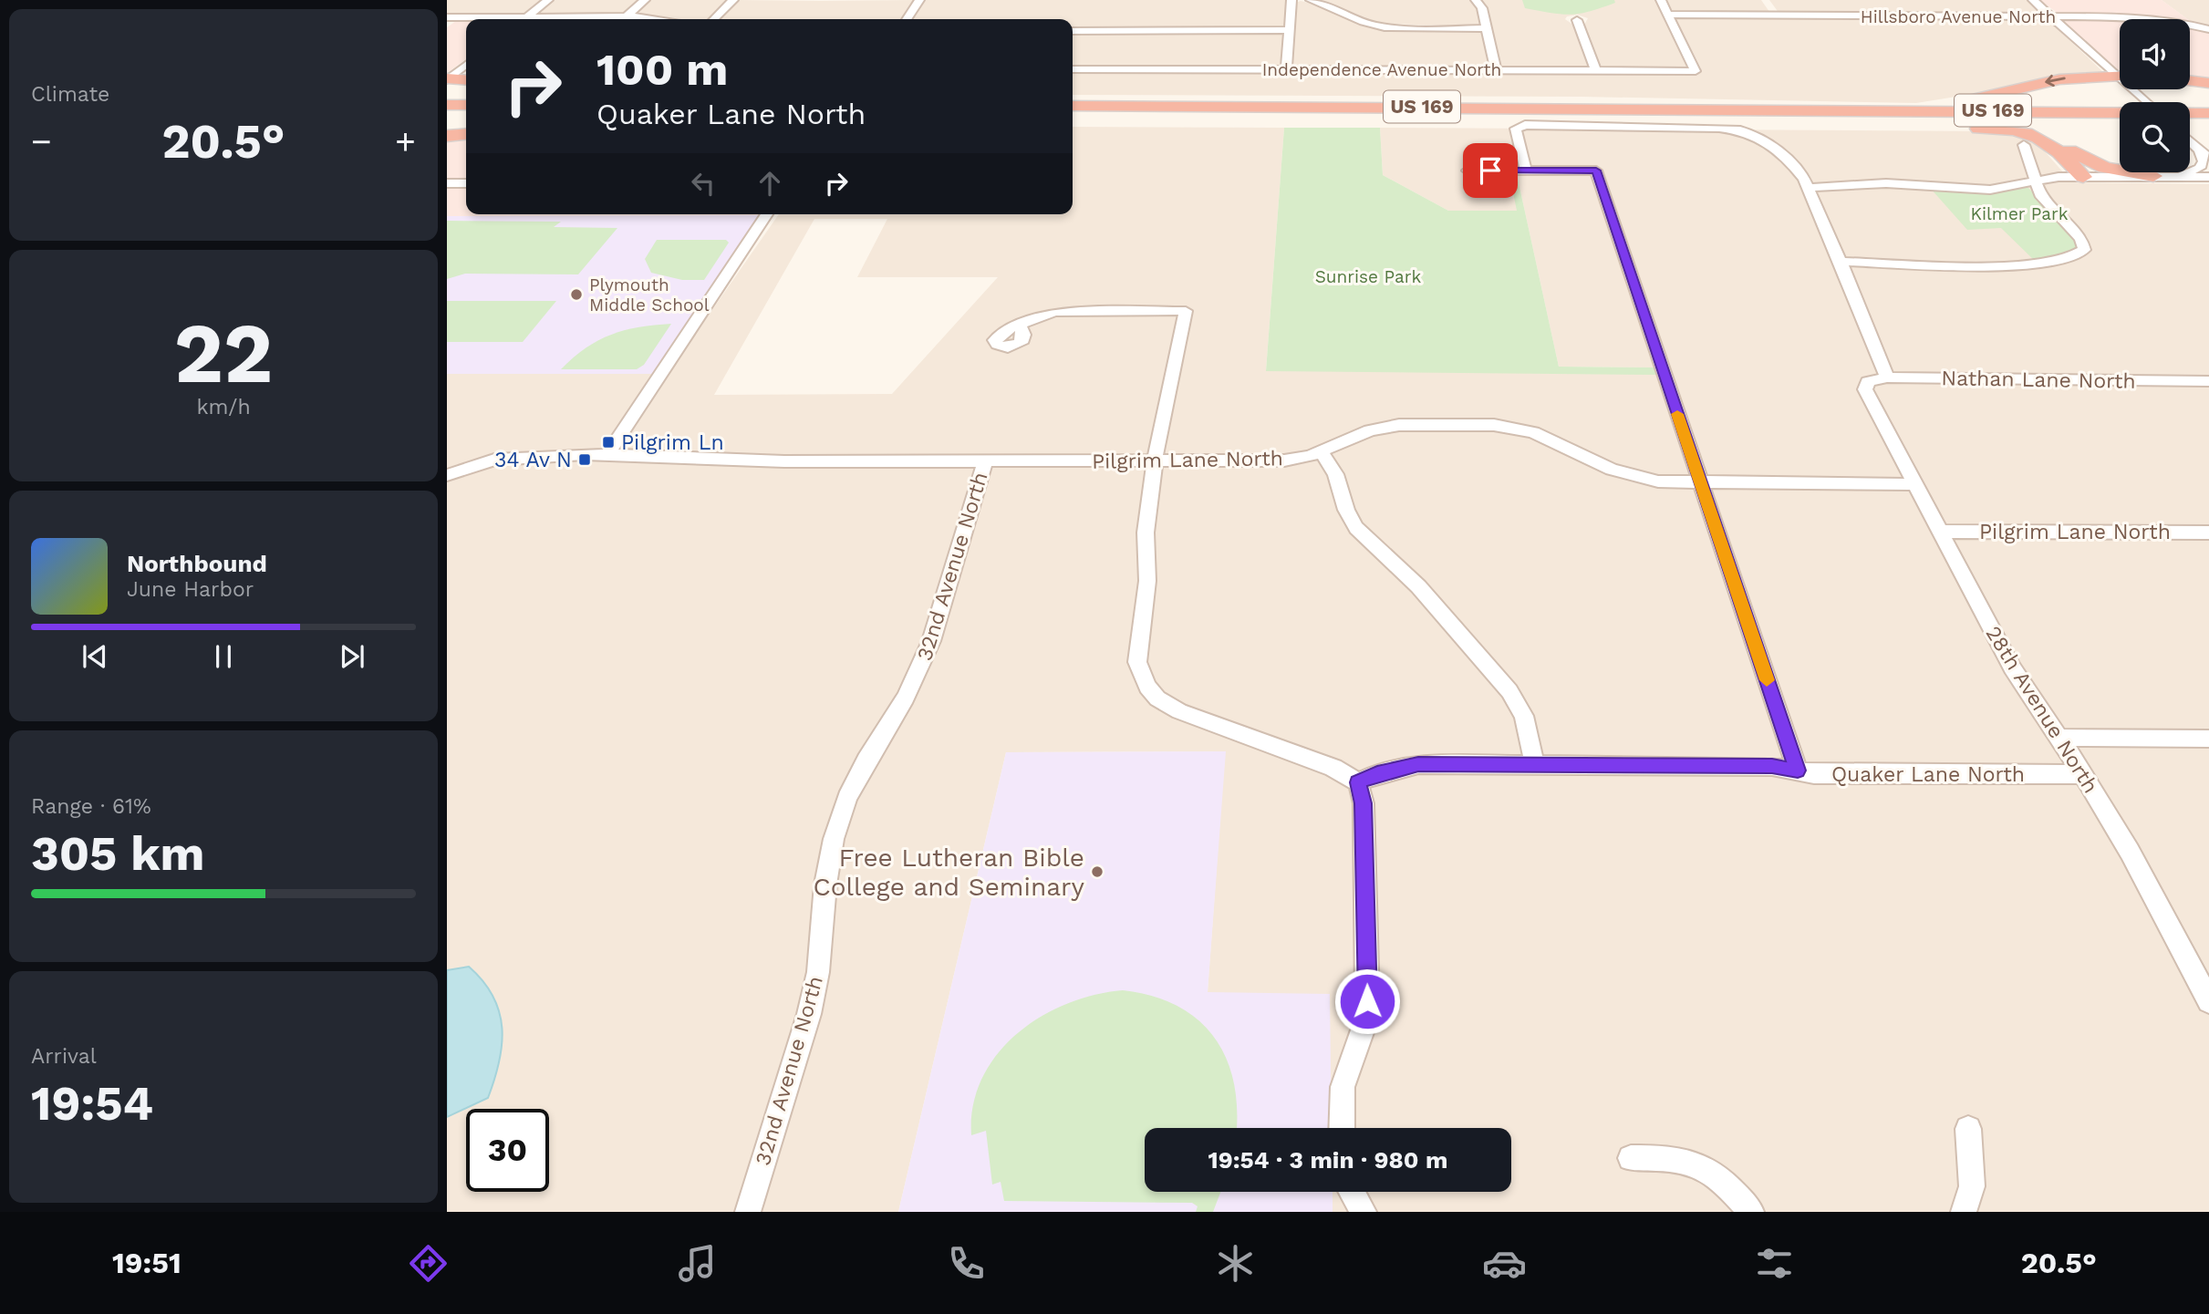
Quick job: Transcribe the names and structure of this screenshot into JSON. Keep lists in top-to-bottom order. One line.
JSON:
{"streets":{"highway":["US 169"],"street":["Hillsboro Avenue North","Independence Avenue North","Nathan Lane North","Pilgrim Lane North","32nd Avenue North","28th Avenue North","Quaker Lane North"]},"crossings":[["Hillsboro Avenue North","Independence Avenue North"],["Nathan Lane North","28th Avenue North"],["Pilgrim Lane North","32nd Avenue North"],["Pilgrim Lane North","28th Avenue North"],["28th Avenue North","Quaker Lane North"]],"parks":["Kilmer Park","Sunrise Park"],"places":{"other":["Plymouth Middle School","Free Lutheran Bible College and Seminary"],"transit":["Pilgrim Ln","34 Av N"]},"page":{"tile":["Climate",["22","km/h"],["Range · 61%","305 km"],["Arrival","19:54"]],"turn":["100 m","Quaker Lane North"],"heat":["−","20.5°","+"],"song":["Northbound","June Harbor"],"limit":"30","trip":"19:54 · 3 min · 980 m","tabs":["19:51","20.5°"]}}
